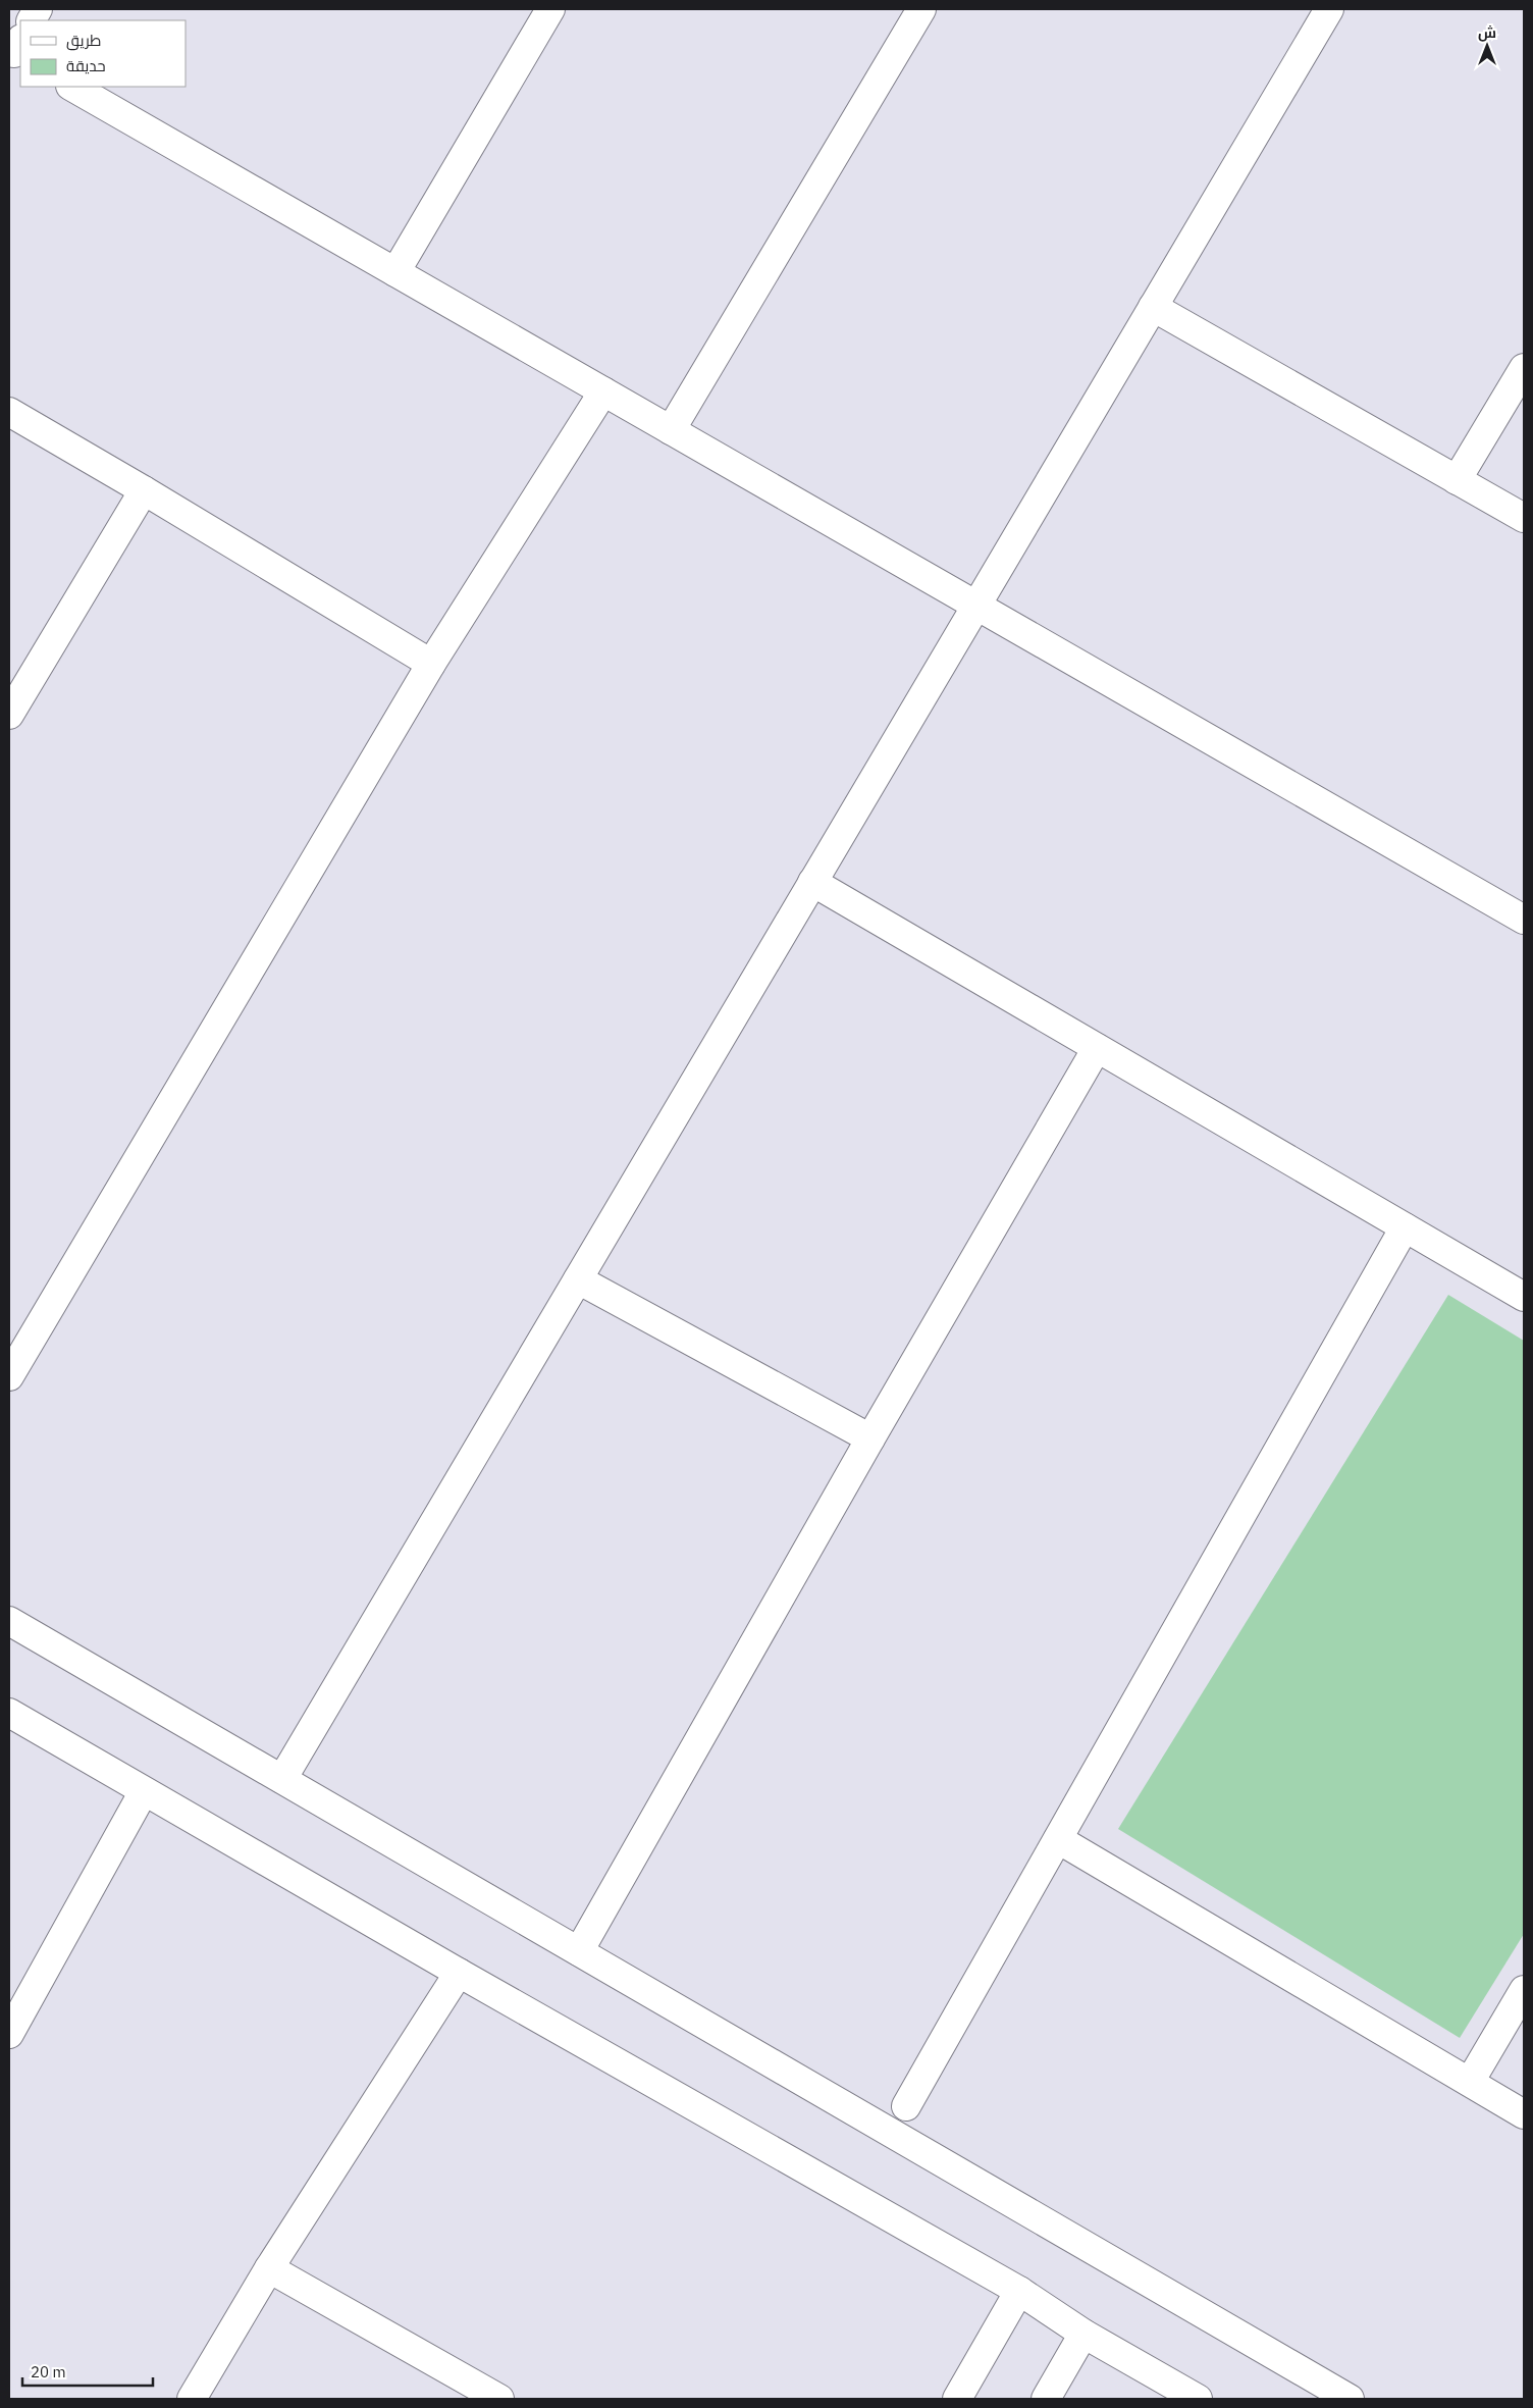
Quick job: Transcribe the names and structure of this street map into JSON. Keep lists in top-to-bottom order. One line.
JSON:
{"legend":["طريق","حديقة"],"scale_bar":"20 m","north":"top"}
